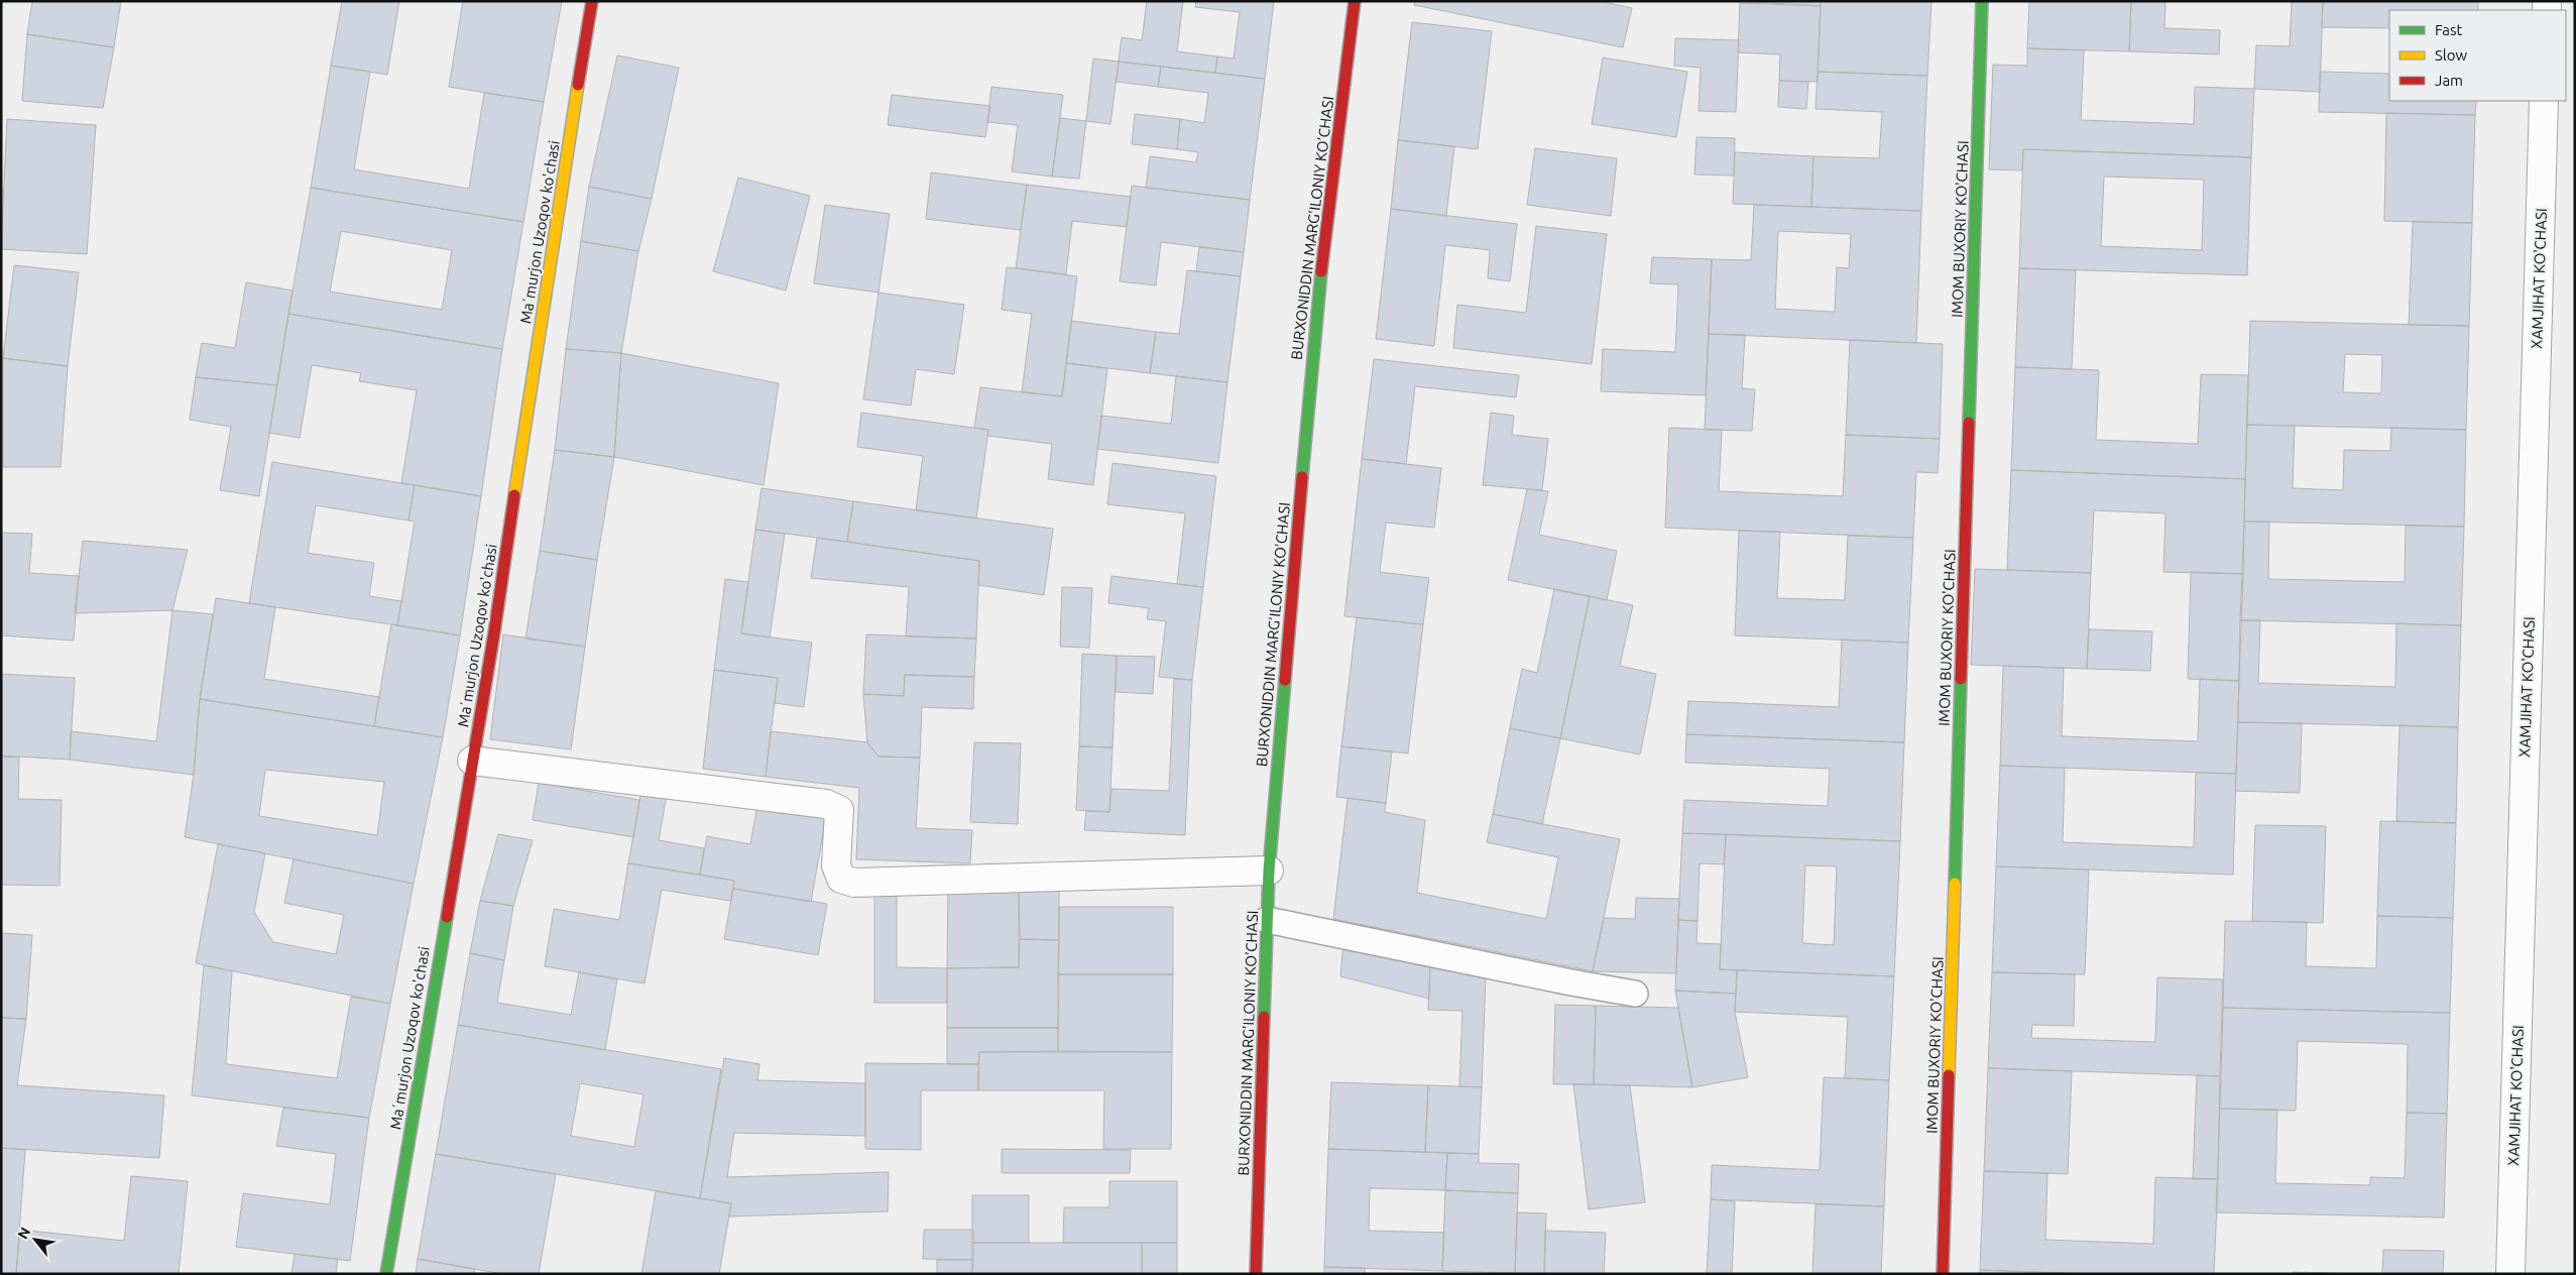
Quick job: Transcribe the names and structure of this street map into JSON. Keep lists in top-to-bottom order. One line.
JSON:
{"streets":{"street":["BURXONIDDIN MARG’ILONIY KO’CHASI","IMOM BUXORIY KO'CHASI","Maʼmurjon Uzoqov ko'chasi","XAMJIHAT KO'CHASI"]},"legend":["Fast","Slow","Jam"],"north":"top left"}
